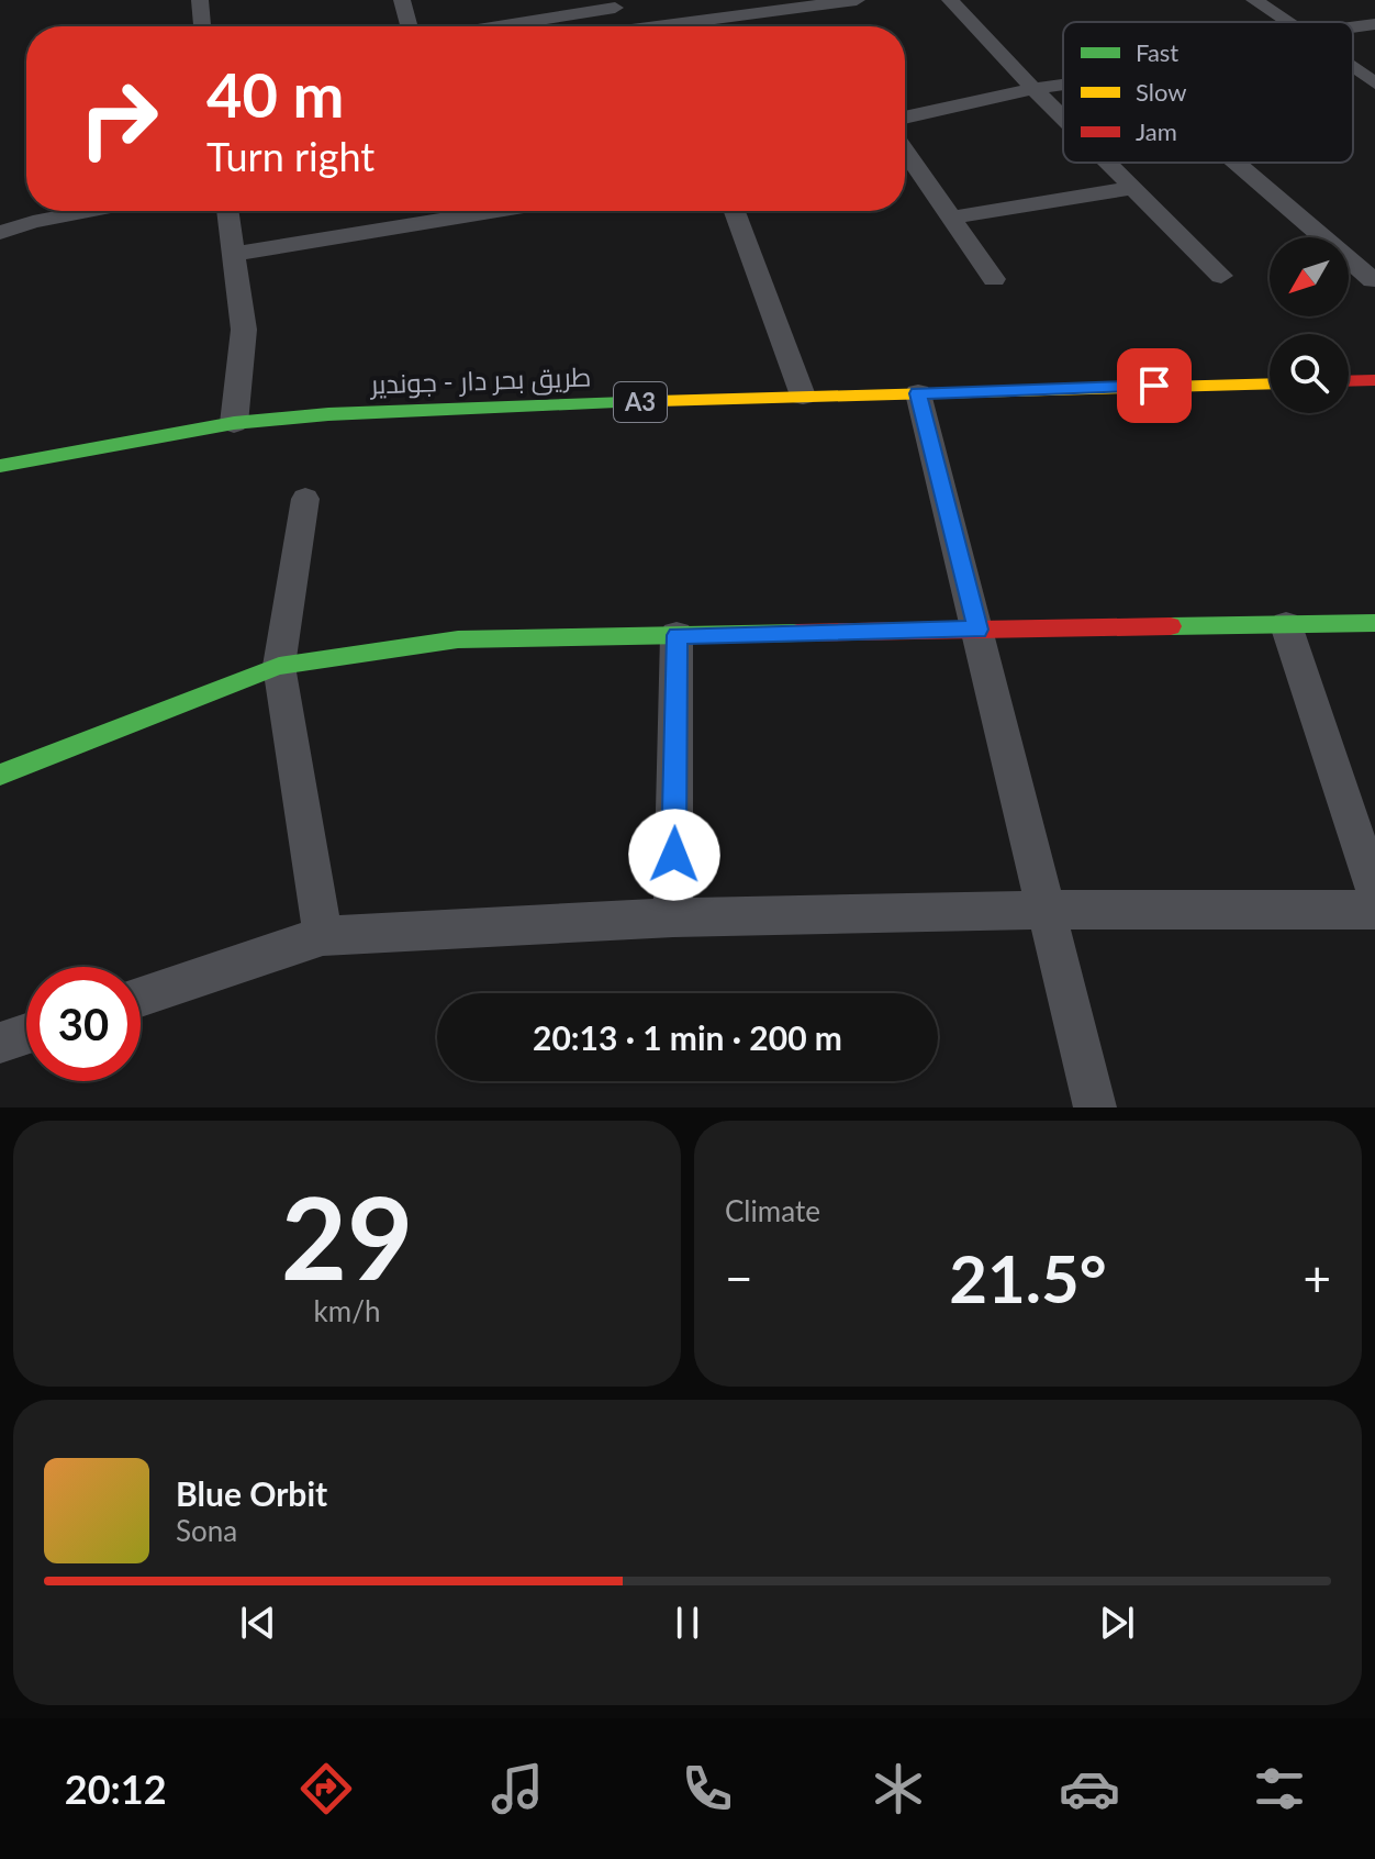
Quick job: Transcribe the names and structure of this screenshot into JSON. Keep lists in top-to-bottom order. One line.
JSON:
{"streets":{"main road":["طريق بحر دار - جوندير","A3"]},"legend":["Fast","Slow","Jam"],"north":"bottom left","page":{"turn":["40 m","Turn right"],"limit":"30","trip":"20:13 · 1 min · 200 m","tile":[["29","km/h"],"Climate"],"heat":["−","21.5°","+"],"song":["Blue Orbit","Sona"],"tabs":"20:12"}}
